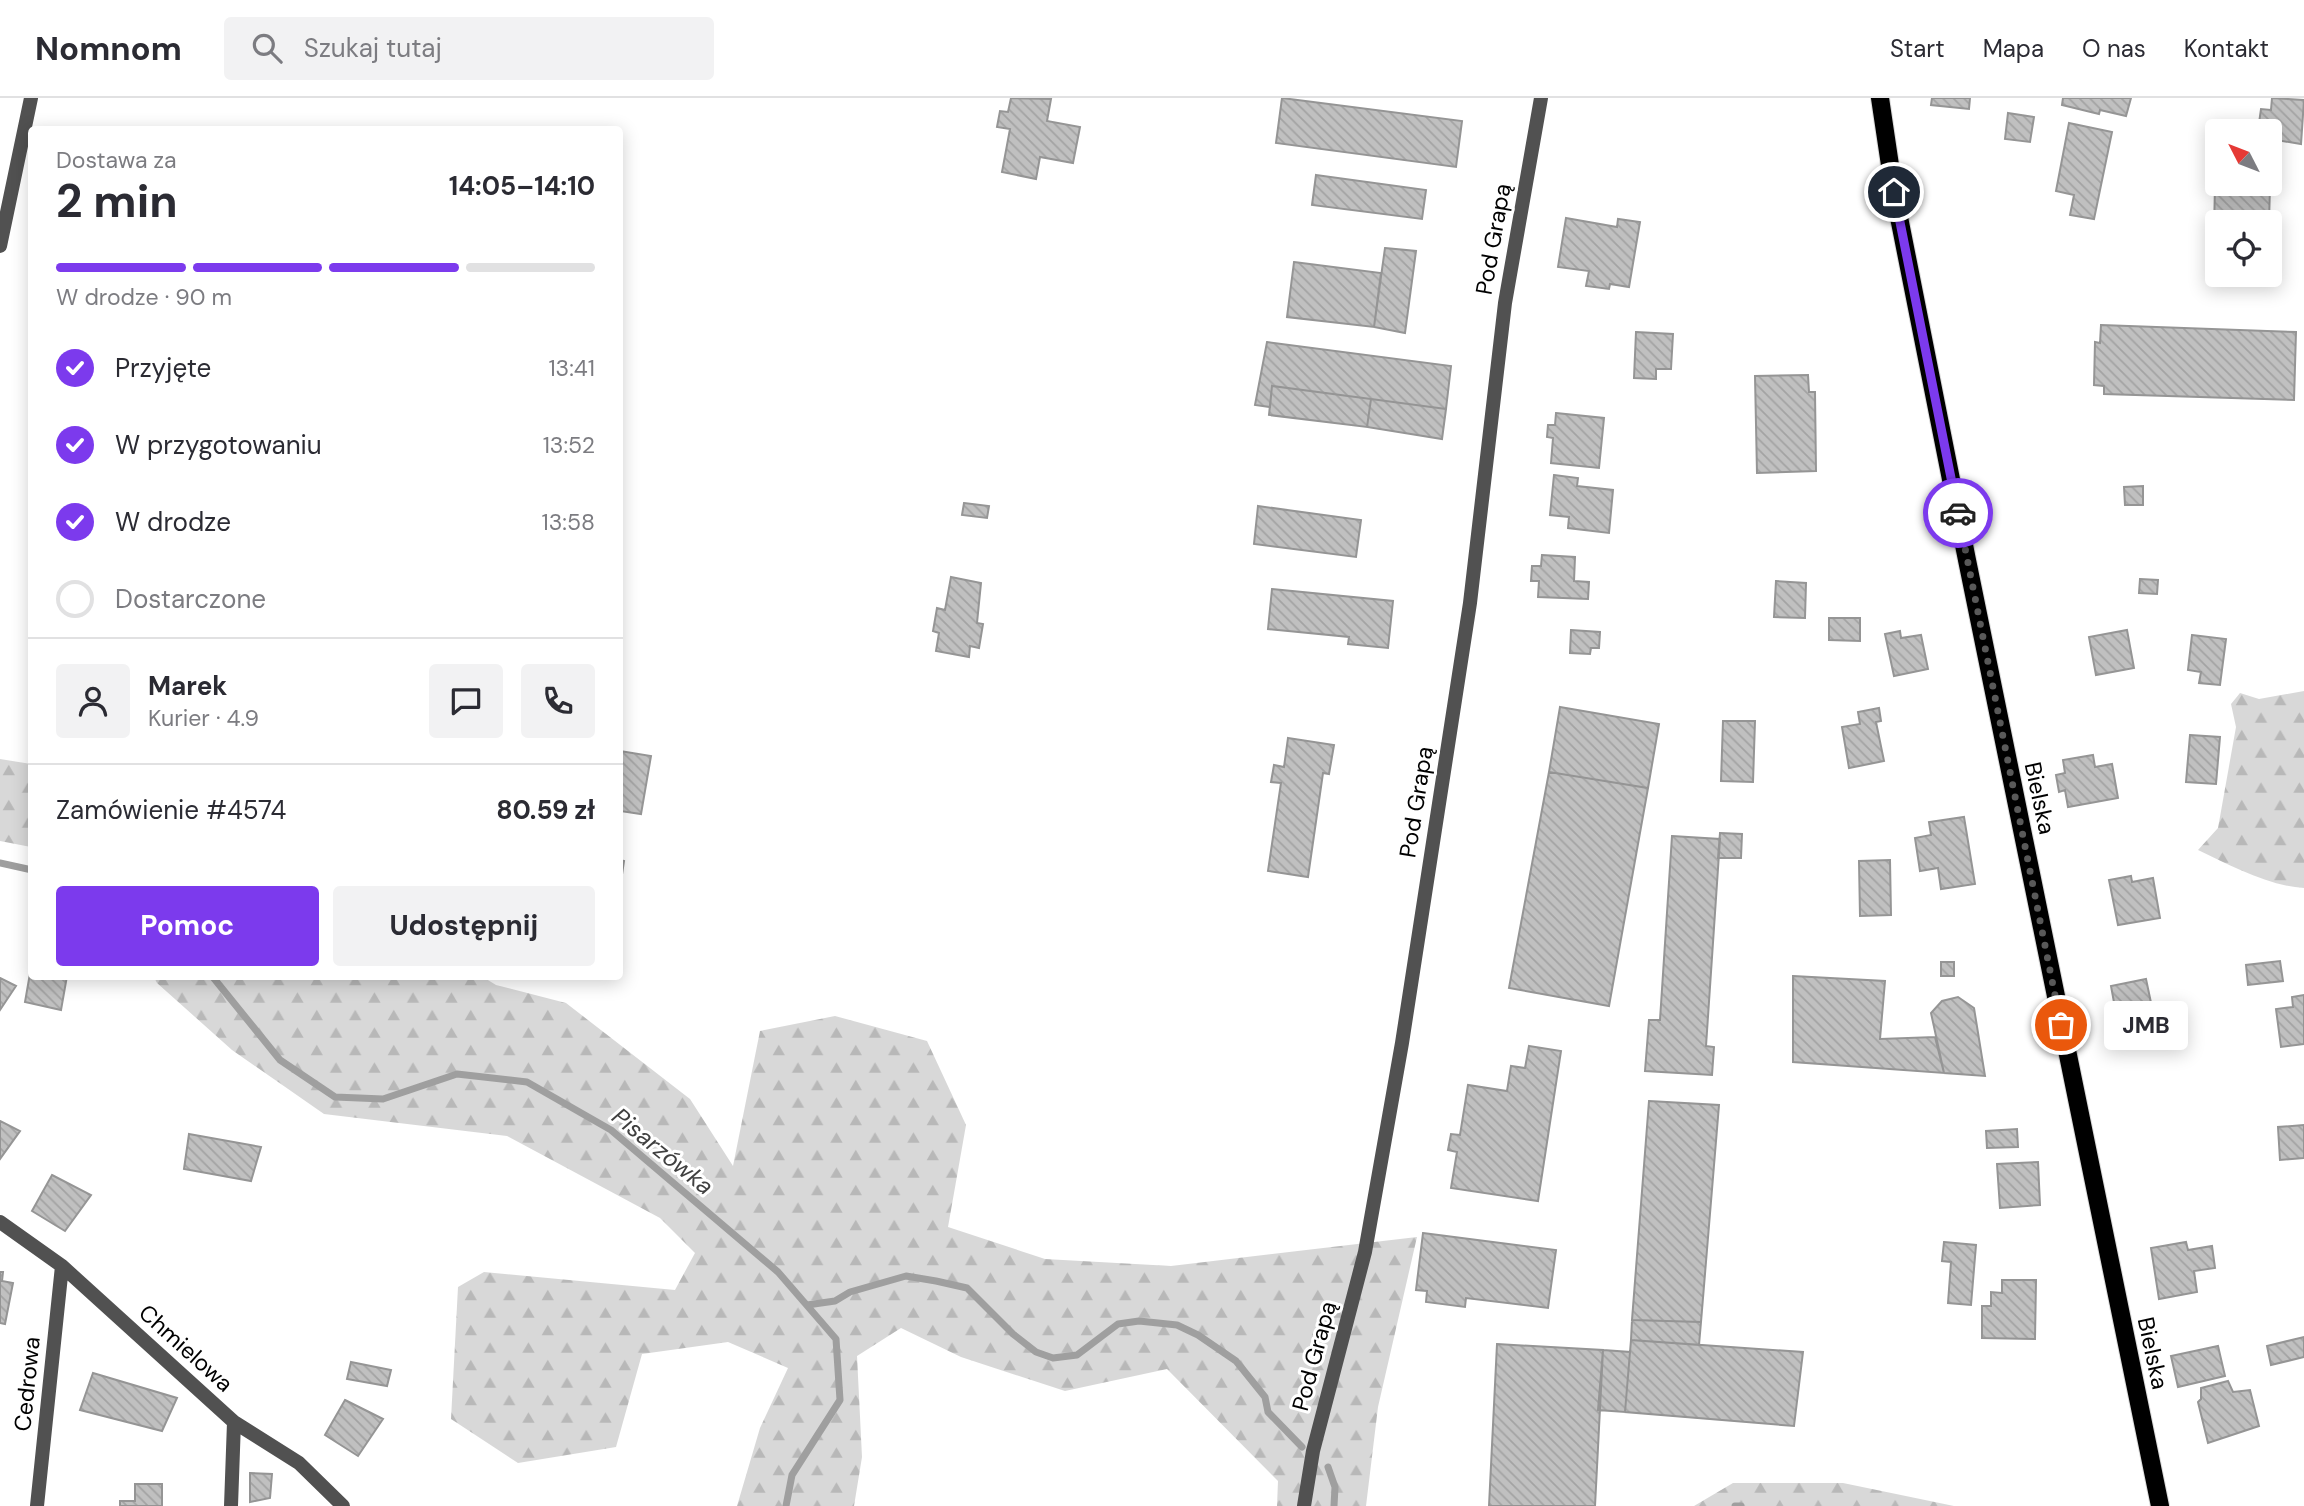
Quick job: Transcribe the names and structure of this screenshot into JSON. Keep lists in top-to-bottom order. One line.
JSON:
{"streets":{"main road":["Bielska"],"street":["Pod Grapą","Chmielowa","Cedrowa"]},"crossings":[["Chmielowa","Cedrowa"]],"water":["Pisarzówka"],"places":["JMB"],"north":"top left","page":{"header":"Nomnom","search":"Szukaj tutaj","nav":["Start","Mapa","O nas","Kontakt"],"heading":["2 min","Dostawa za","14:05–14:10"],"panel":["Marek","Kurier · 4.9","Zamówienie #4574","80.59 zł"],"bar":"W drodze · 90 m","list":[["Przyjęte","13:41"],["W przygotowaniu","13:52"],["W drodze","13:58"],"Dostarczone"],"buttons":["Pomoc","Udostępnij"],"bubble":"JMB"}}
